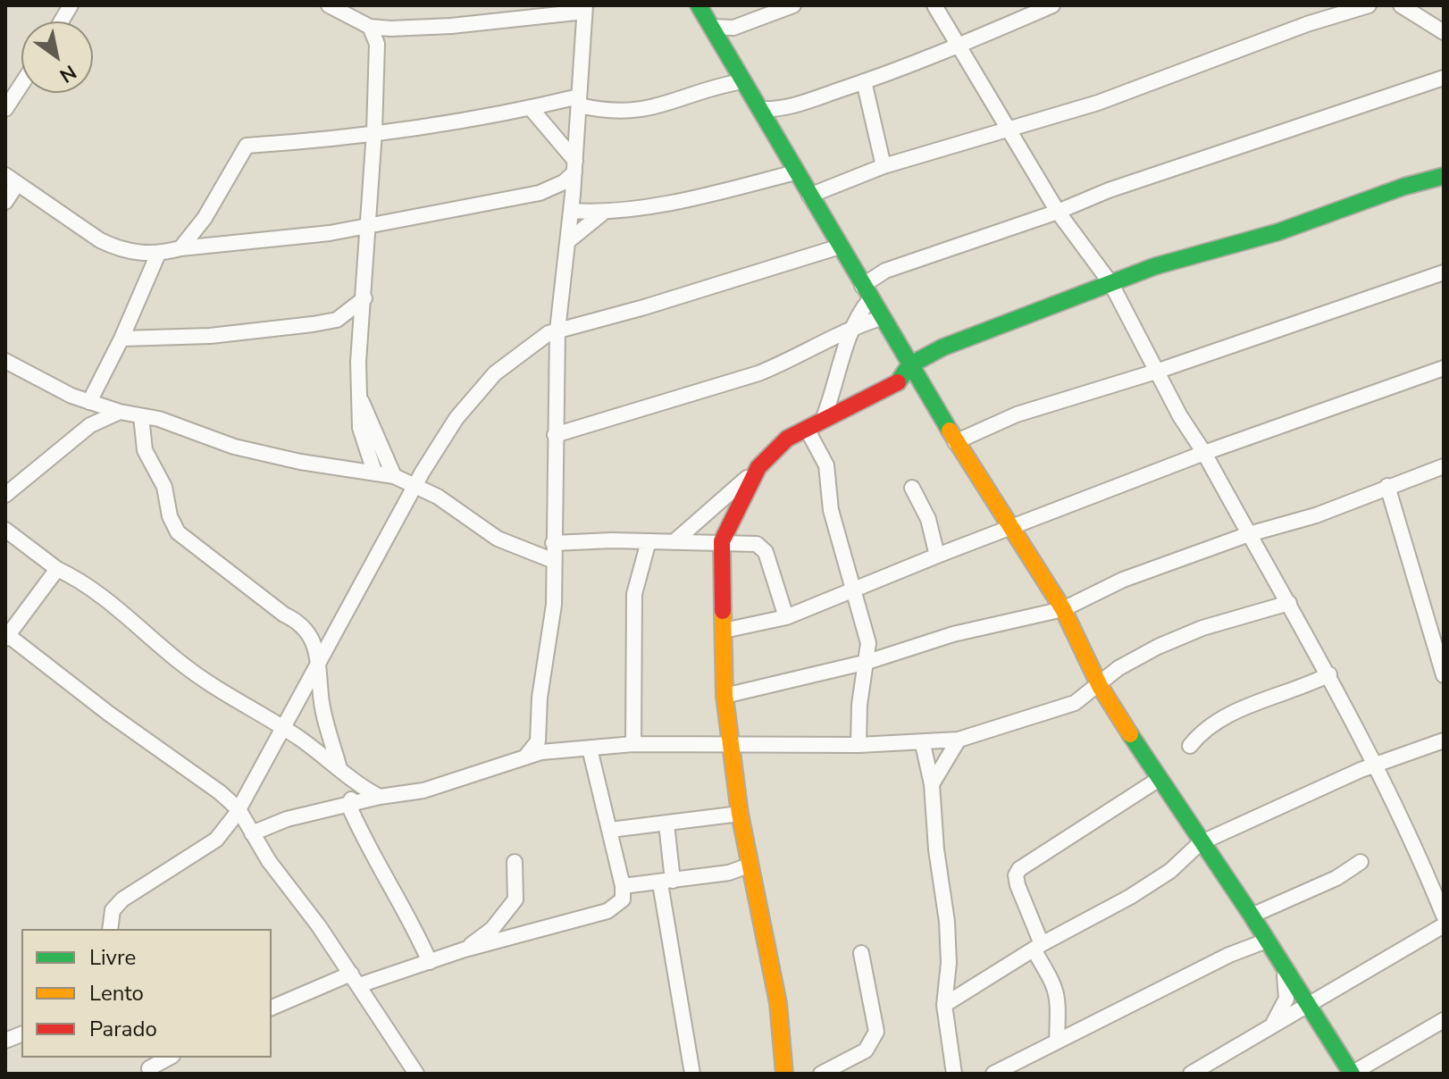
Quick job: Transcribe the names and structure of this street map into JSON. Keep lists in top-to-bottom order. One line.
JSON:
{"legend":["Livre","Lento","Parado"],"north":"bottom right"}
